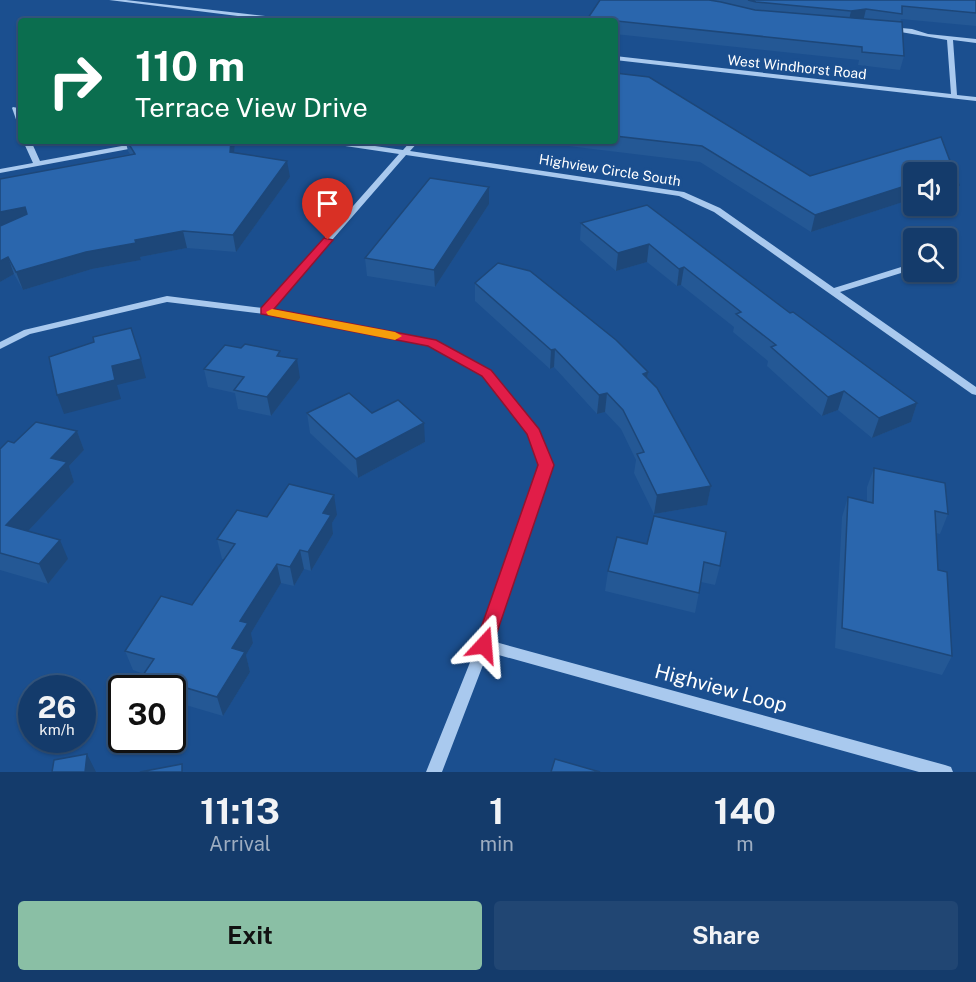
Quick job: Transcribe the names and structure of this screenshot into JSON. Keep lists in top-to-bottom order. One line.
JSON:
{"streets":{"street":["West Windhorst Road","Highview Circle South","Highview Loop"]},"page":{"turn":["110 m","Terrace View Drive"],"speed":"26 km/h","limit":"30","eta":["11:13","Arrival","1","min","140","m"],"buttons":["Exit","Share"]}}
